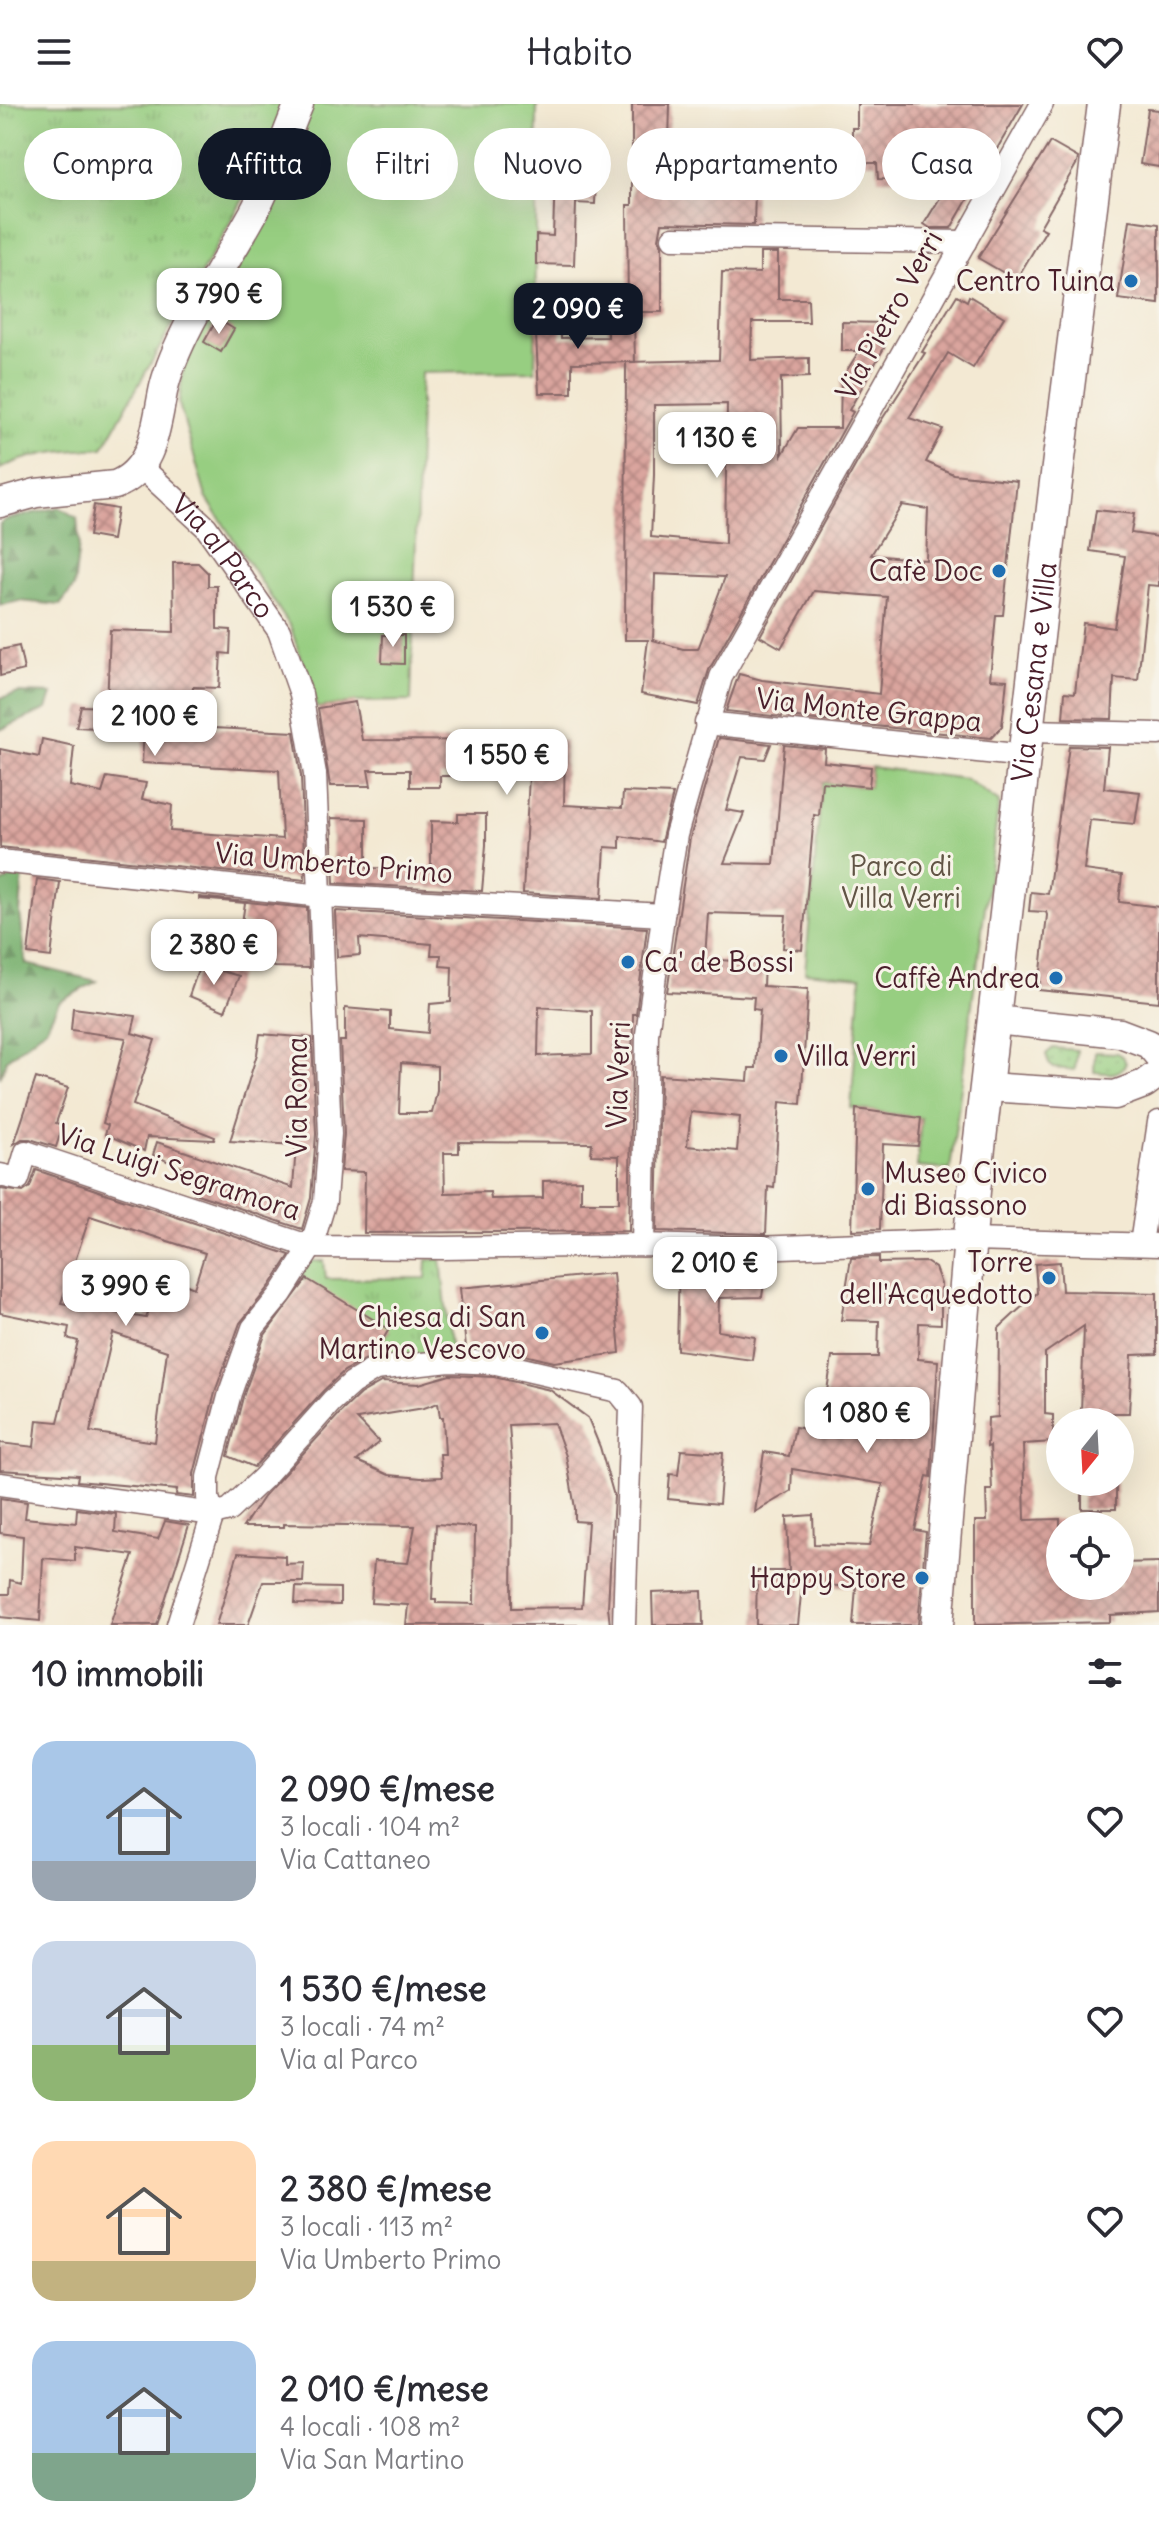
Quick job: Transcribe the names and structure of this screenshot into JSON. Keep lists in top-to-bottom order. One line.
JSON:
{"streets":{"main road":["Via Cesana e Villa"],"street":["Via Pietro Verri","Via al Parco","Via Monte Grappa","Via Umberto Primo","Via Verri","Via Roma","Via Luigi Segramora"]},"crossings":[["Via Pietro Verri","Via Monte Grappa"],["Via Pietro Verri","Via Umberto Primo"],["Via Pietro Verri","Via Verri"],["Via al Parco","Via Umberto Primo"],["Via al Parco","Via Roma"],["Via Cesana e Villa","Via Monte Grappa"],["Via Umberto Primo","Via Verri"],["Via Umberto Primo","Via Roma"],["Via Roma","Via Luigi Segramora"]],"parks":["Parco di Villa Verri"],"places":["Centro Tuina","Cafè Doc","Ca' de Bossi","Caffè Andrea","Villa Verri","Museo Civico di Biassono","Torre dell'Acquedotto","Chiesa di San Martino Vescovo","Happy Store"],"north":"bottom","page":{"header":"Habito","chip":["Compra","Affitta","Filtri","Nuovo","Appartamento","Casa"],"price":["3 790 €","2 090 €","1 130 €","1 530 €","2 100 €","1 550 €","2 380 €","2 010 €","3 990 €","1 080 €"],"heading":"10 immobili","list":[{"name":"2 090 €/mese","note":"3 locali · 104 m² · Via Cattaneo"},{"name":"1 530 €/mese","note":"3 locali · 74 m² · Via al Parco"},{"name":"2 380 €/mese","note":"3 locali · 113 m² · Via Umberto Primo"},{"name":"2 010 €/mese","note":"4 locali · 108 m² · Via San Martino"}]}}
